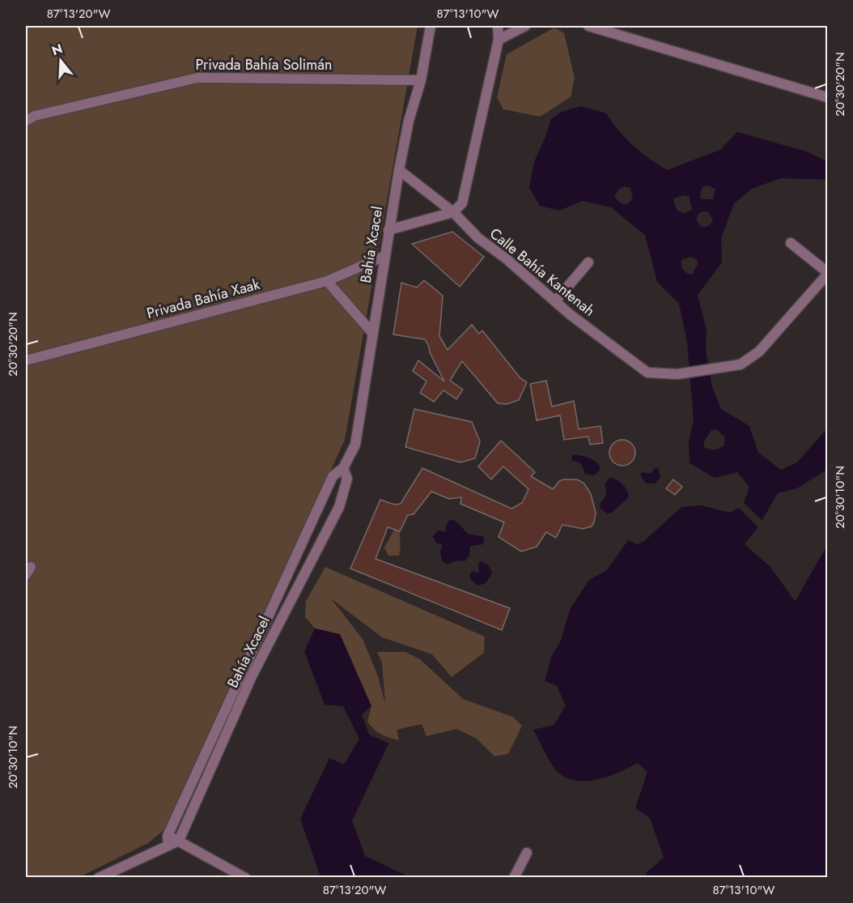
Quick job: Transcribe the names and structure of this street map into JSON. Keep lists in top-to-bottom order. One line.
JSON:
{"streets":{"street":["Privada Bahía Solimán","Bahía Xcacel","Calle Bahía Kantenah","Privada Bahía Xaak"]},"crossings":[["Privada Bahía Solimán","Bahía Xcacel"],["Bahía Xcacel","Calle Bahía Kantenah"],["Bahía Xcacel","Privada Bahía Xaak"]],"north":"top","coordinates":["87°13'20\"W","87°13'10\"W","20°30'20\"N","20°30'10\"N"]}
